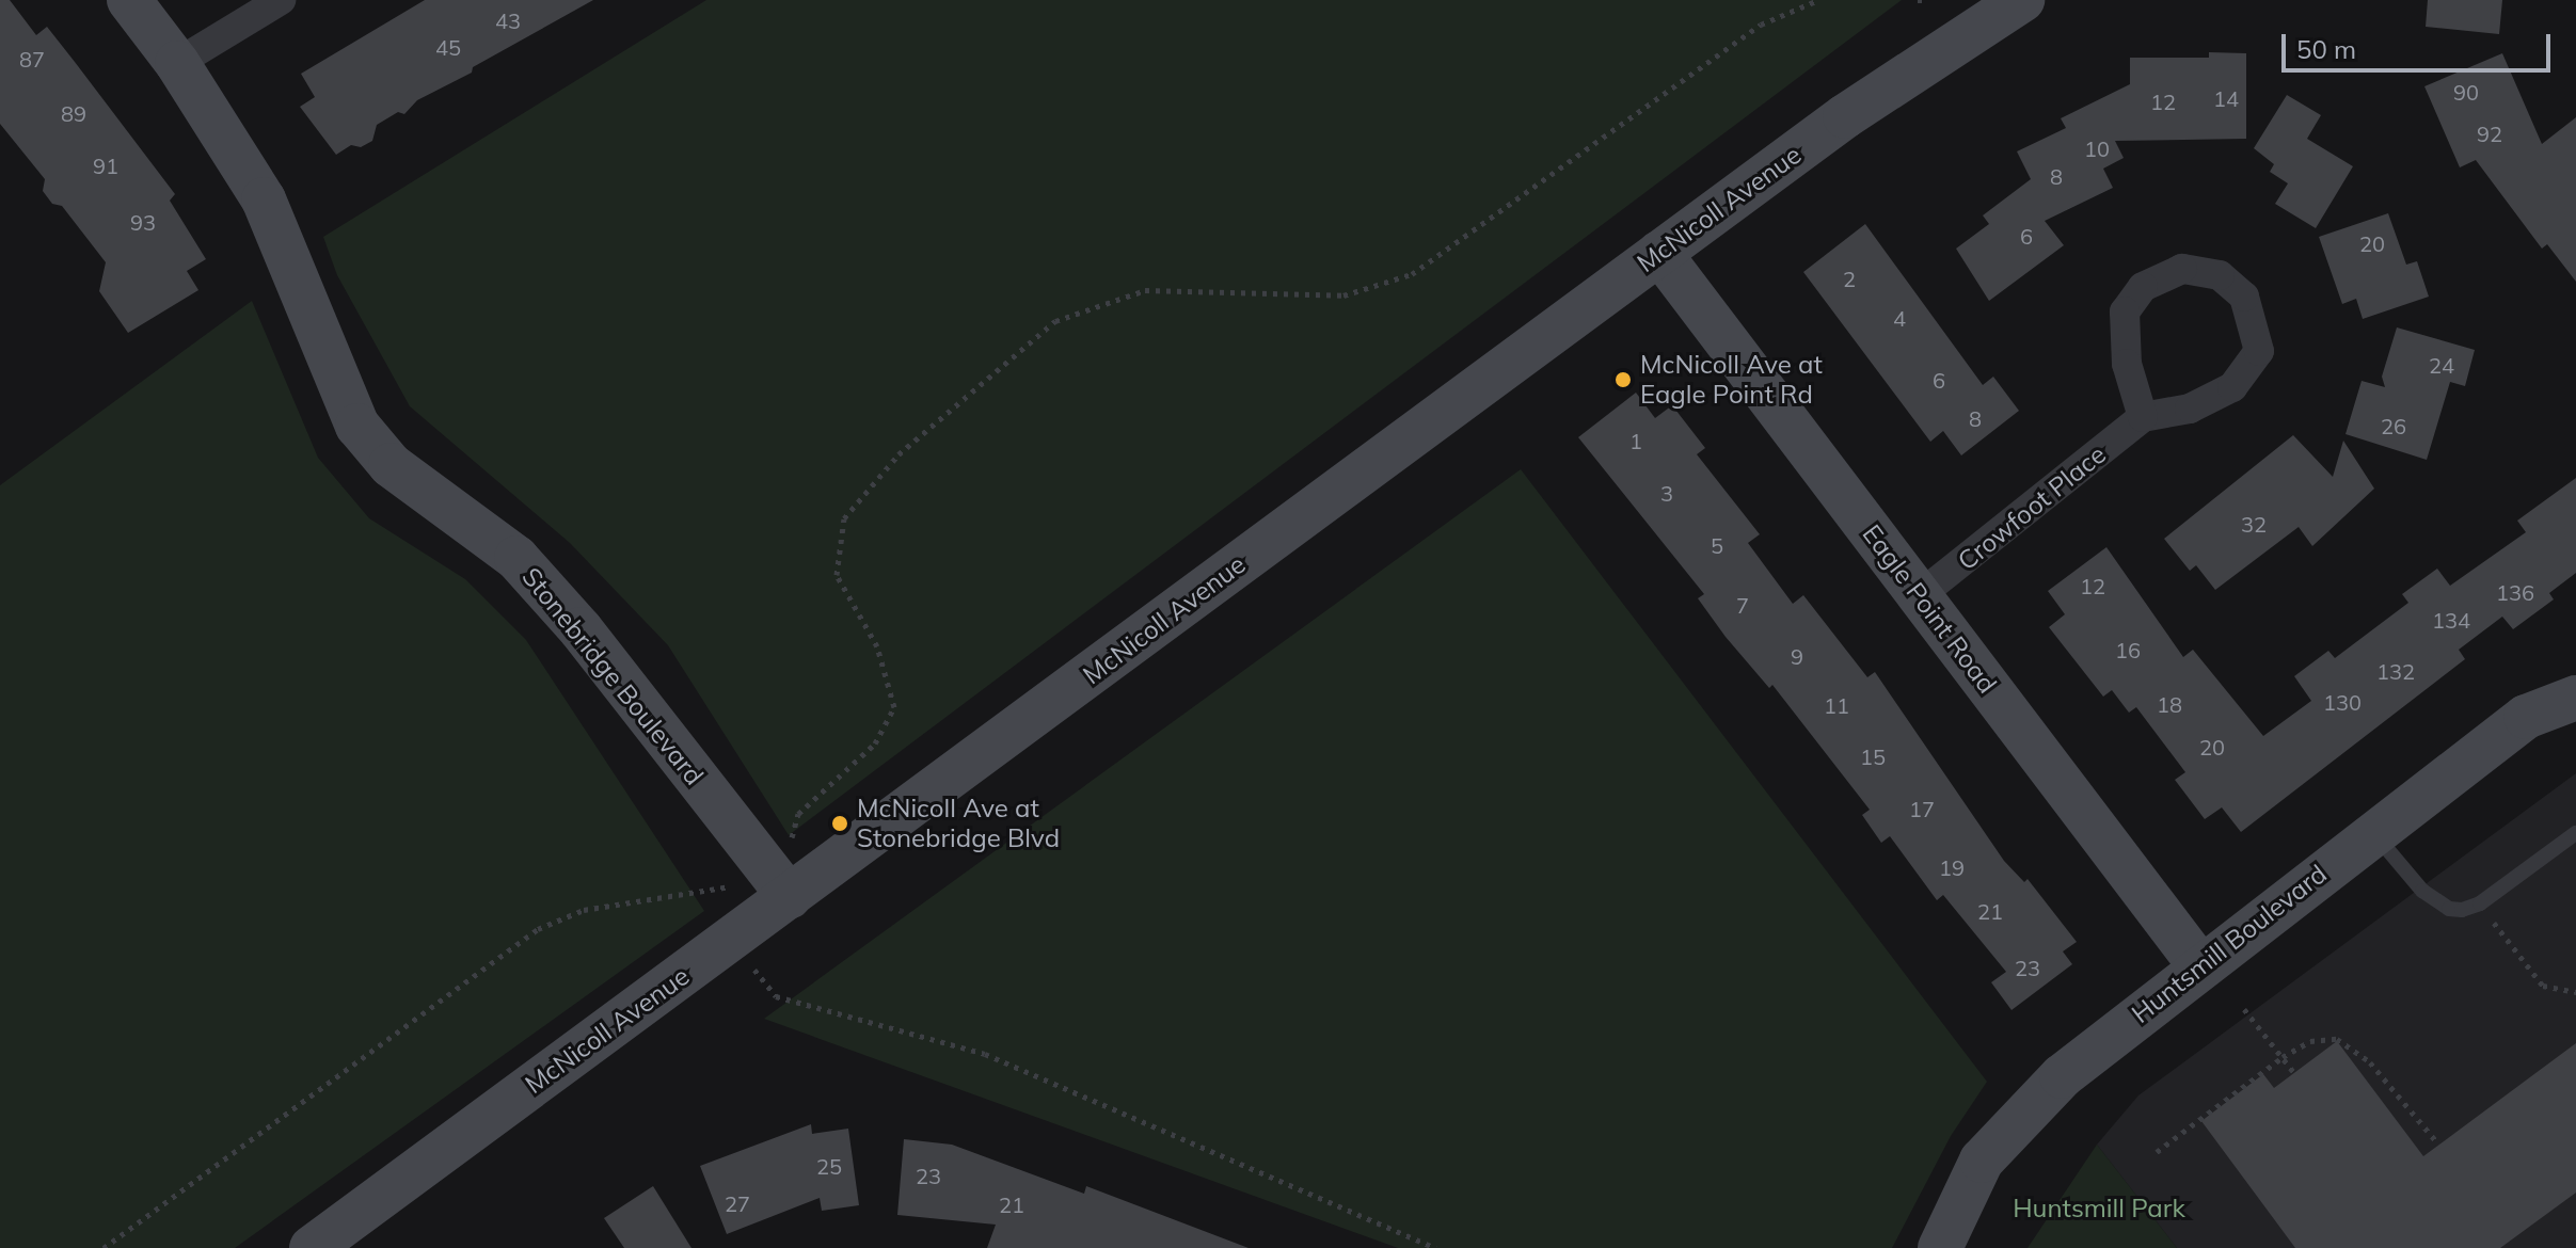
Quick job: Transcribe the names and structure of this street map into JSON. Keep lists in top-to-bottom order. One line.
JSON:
{"streets":{"street":["McNicoll Avenue","Crowfoot Place","Eagle Point Road","Stonebridge Boulevard","Huntsmill Boulevard"]},"crossings":[["McNicoll Avenue","Eagle Point Road"],["McNicoll Avenue","Stonebridge Boulevard"],["Crowfoot Place","Eagle Point Road"],["Eagle Point Road","Huntsmill Boulevard"]],"parks":["Huntsmill Park"],"places":["McNicoll Ave at Eagle Point Rd","McNicoll Ave at Stonebridge Blvd"],"house_numbers":["43","45","87","90","14","12","89","92","10","91","8","93","6","20","2","4","24","6","8","26","1","3","32","5","12","136","7","134","16","9","132","130","18","11","20","15","17","19","21","23","25","23","27","21"],"scale_bar":"50 m"}
